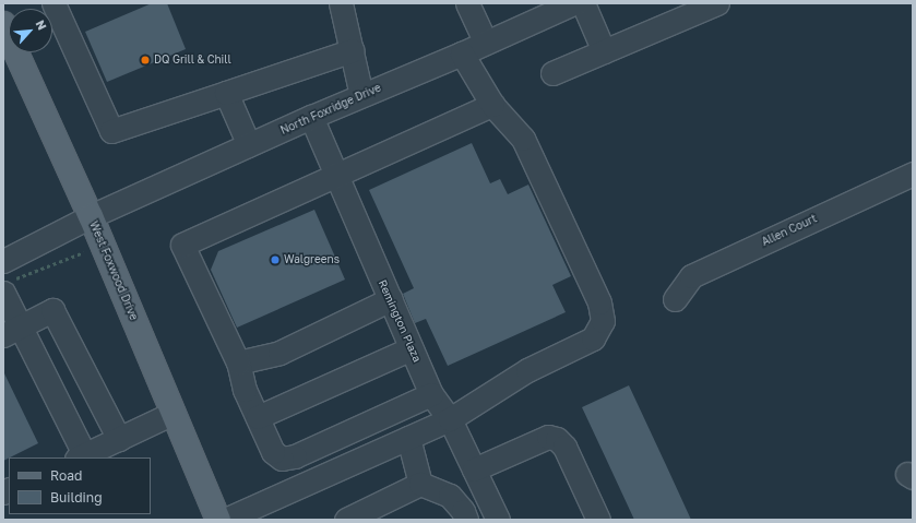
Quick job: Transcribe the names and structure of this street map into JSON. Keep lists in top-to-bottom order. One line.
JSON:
{"streets":{"main road":["West Foxwood Drive"],"street":["North Foxridge Drive","Allen Court","Remington Plaza"]},"crossings":[["North Foxridge Drive","West Foxwood Drive"],["North Foxridge Drive","Remington Plaza"]],"places":["DQ Grill & Chill","Walgreens"],"legend":["Road","Building"],"north":"top right"}
